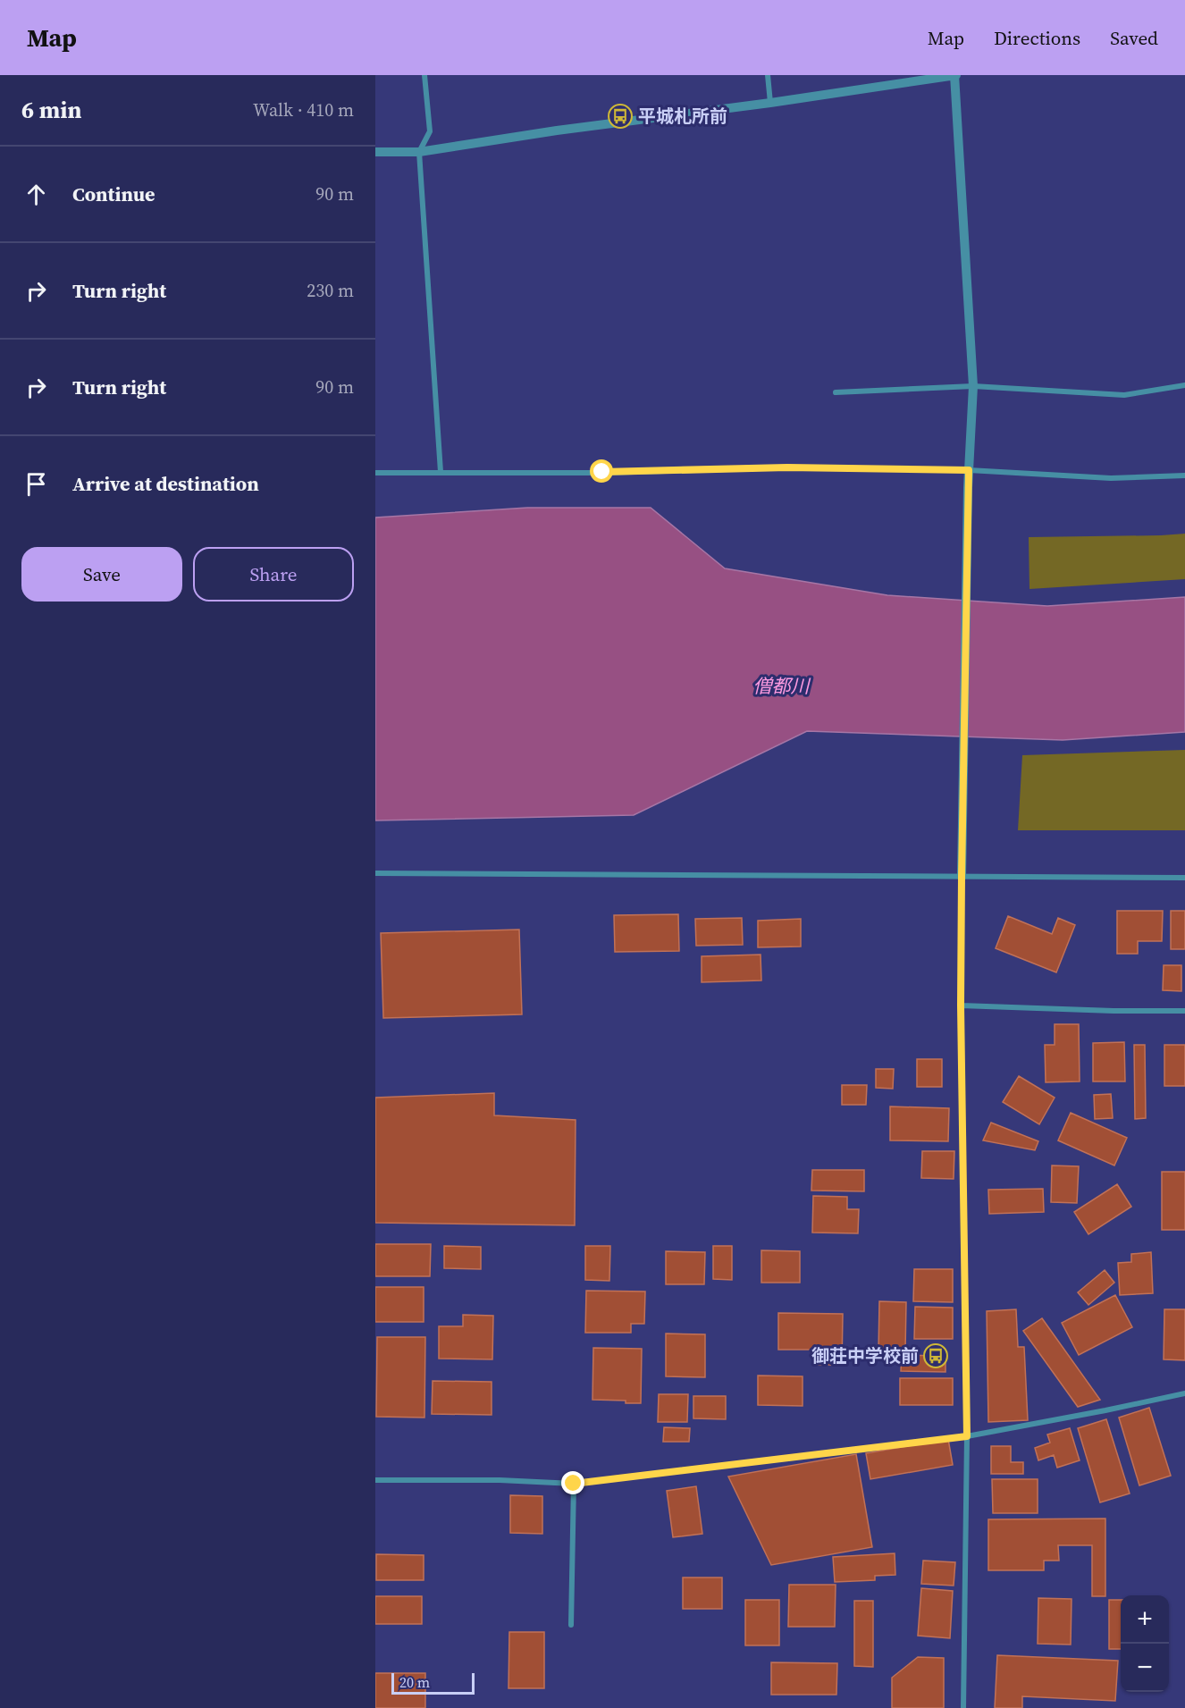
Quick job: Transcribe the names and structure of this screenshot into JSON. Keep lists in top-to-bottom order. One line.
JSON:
{"water":["僧都川"],"places":{"bus stop":["平城札所前","御荘中学校前"]},"scale_bar":"20 m","page":{"header":"Map","nav":["Map","Directions","Saved"],"heading":["6 min","Walk · 410 m"],"list":[["Continue","90 m"],["Turn right","230 m"],["Turn right","90 m"],"Arrive at destination"],"buttons":["Save","Share"],"map_buttons":["+","−"],"scale":"20 m"}}
